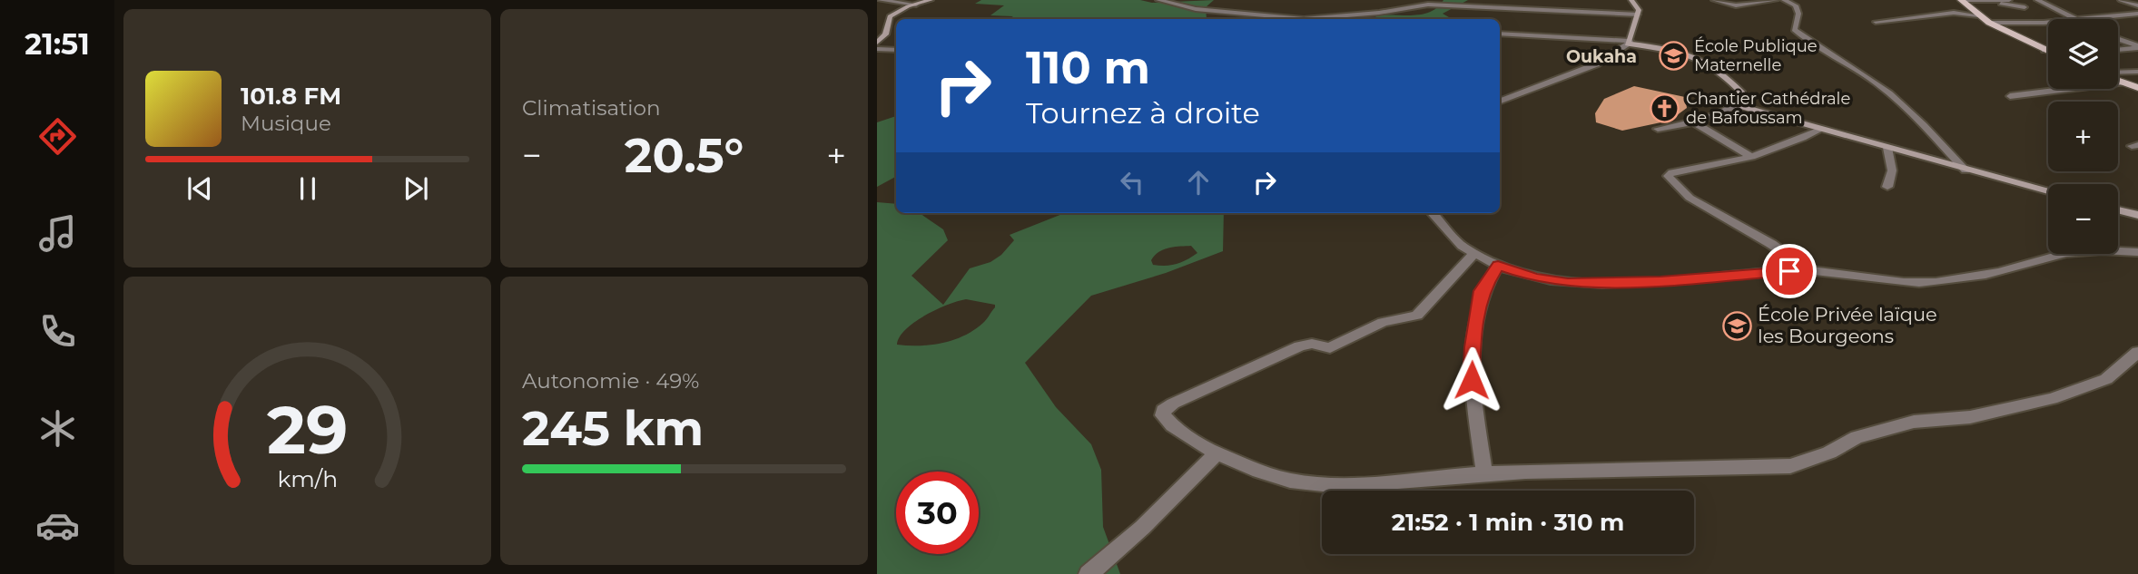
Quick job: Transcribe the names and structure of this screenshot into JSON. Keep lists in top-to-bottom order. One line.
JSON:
{"districts":["Oukaha"],"places":{"school or university":["École Publique Maternelle","École Privée laïque les Bourgeons"],"church":["Chantier Cathédrale de Bafoussam"]},"page":{"tabs":"21:51","tile":["Climatisation",["Autonomie · 49%","245 km"]],"map_buttons":["+","−"],"turn":["110 m","Tournez à droite"],"song":["101.8 FM","Musique"],"heat":["−","20.5°","+"],"limit":"30","trip":"21:52 · 1 min · 310 m","gauge":["29","km/h"]}}
